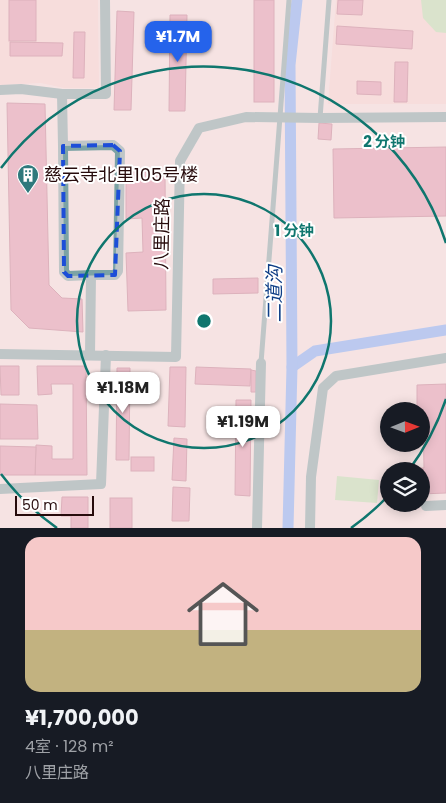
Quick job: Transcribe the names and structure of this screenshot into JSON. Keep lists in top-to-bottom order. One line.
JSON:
{"streets":{"street":["八里庄路"]},"water":["二道沟"],"places":{"building":["慈云寺北里105号楼"]},"scale_bar":"50 m","north":"right","page":{"price":["¥1.7M","¥1.18M","¥1.19M"],"scale":"50 m","list":[{"name":"¥1,700,000","note":"4室 · 128 m² · 八里庄路"}]},"rings":["2 分钟","1 分钟"]}
